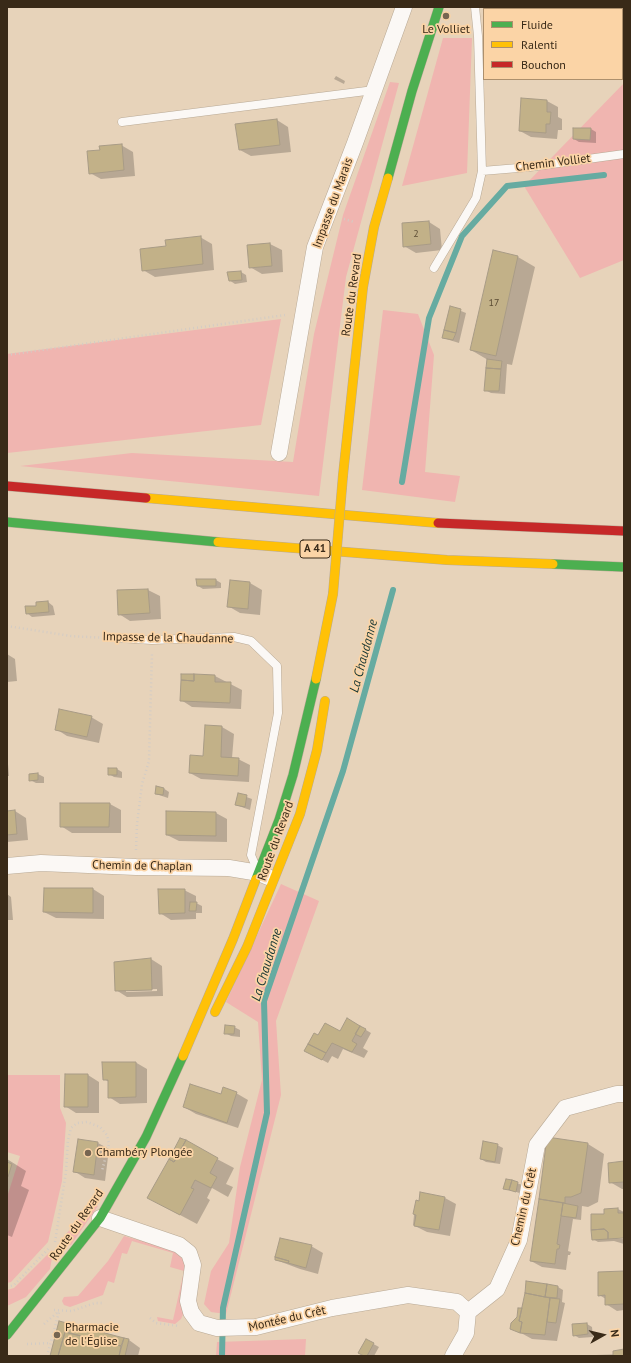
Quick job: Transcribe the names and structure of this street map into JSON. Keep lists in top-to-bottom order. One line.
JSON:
{"streets":{"main road":["Route du Revard","A 41"],"street":["Impasse du Marais","Chemin de Chaplan","Chemin du Crêt","Montée du Crêt"],"lane":["Chemin Volliet","Impasse de la Chaudanne"]},"crossings":[["Route du Revard","Impasse de la Chaudanne"],["Route du Revard","Chemin de Chaplan"],["Impasse de la Chaudanne","Chemin de Chaplan"],["Chemin du Crêt","Montée du Crêt"]],"water":["La Chaudanne"],"places":["Le Volliet","Chambéry Plongée","Pharmacie de l'Église"],"house_numbers":["2","17"],"legend":["Fluide","Ralenti","Bouchon"],"north":"right"}
